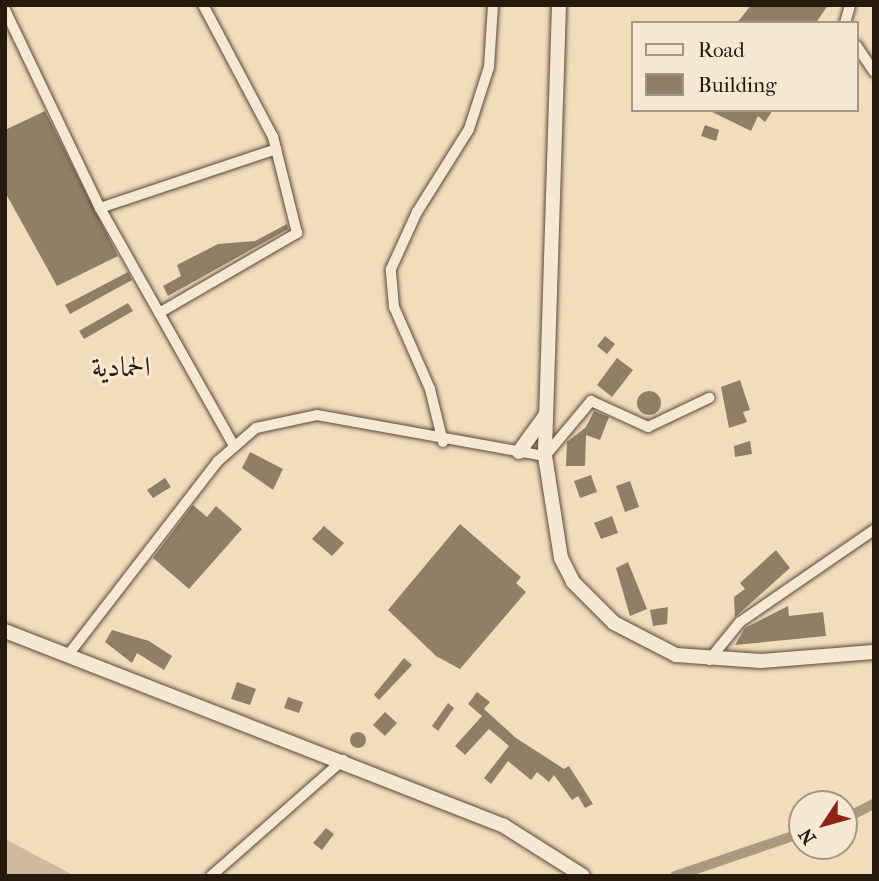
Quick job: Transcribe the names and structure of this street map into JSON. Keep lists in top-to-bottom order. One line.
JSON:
{"districts":["الحمادية"],"legend":["Road","Building"],"north":"bottom left"}
